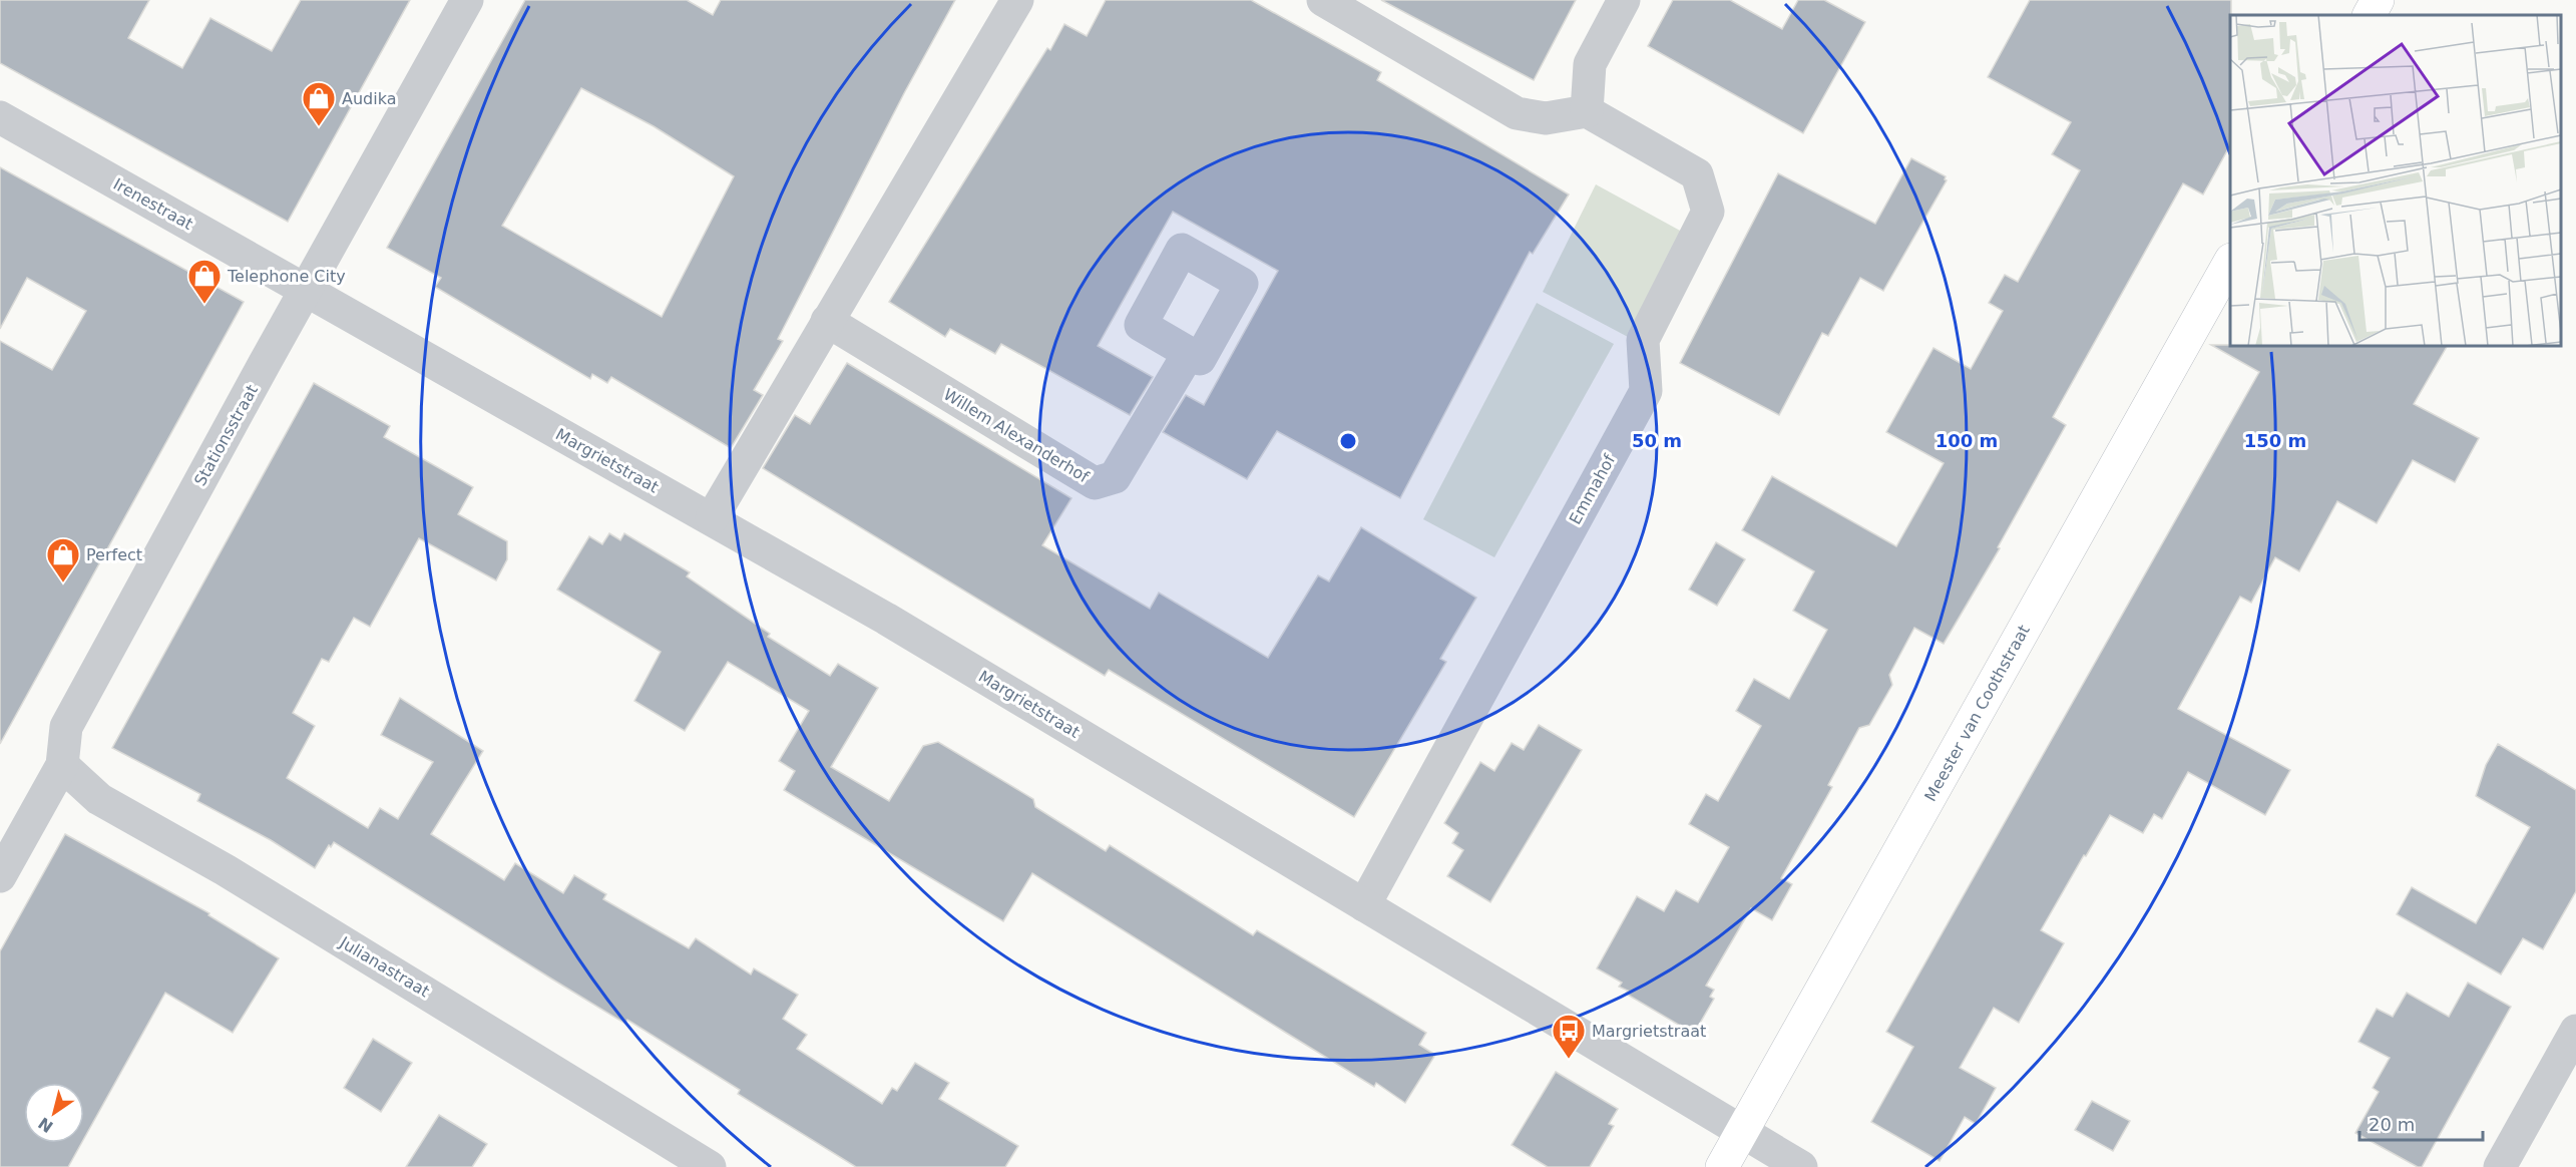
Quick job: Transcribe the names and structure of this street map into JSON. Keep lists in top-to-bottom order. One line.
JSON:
{"streets":{"street":["Irenestraat","Stationsstraat","Willem Alexanderhof","Margrietstraat","Emmahof","Meester van Coothstraat","Julianastraat"]},"crossings":[["Irenestraat","Stationsstraat"],["Irenestraat","Margrietstraat"],["Stationsstraat","Margrietstraat"],["Stationsstraat","Julianastraat"],["Margrietstraat","Emmahof"],["Margrietstraat","Meester van Coothstraat"]],"places":{"shop":["Audika","Telephone City","Perfect"],"bus stop":["Margrietstraat"]},"scale_bar":"20 m","north":"bottom left","rings":["50 m","100 m","150 m"]}
